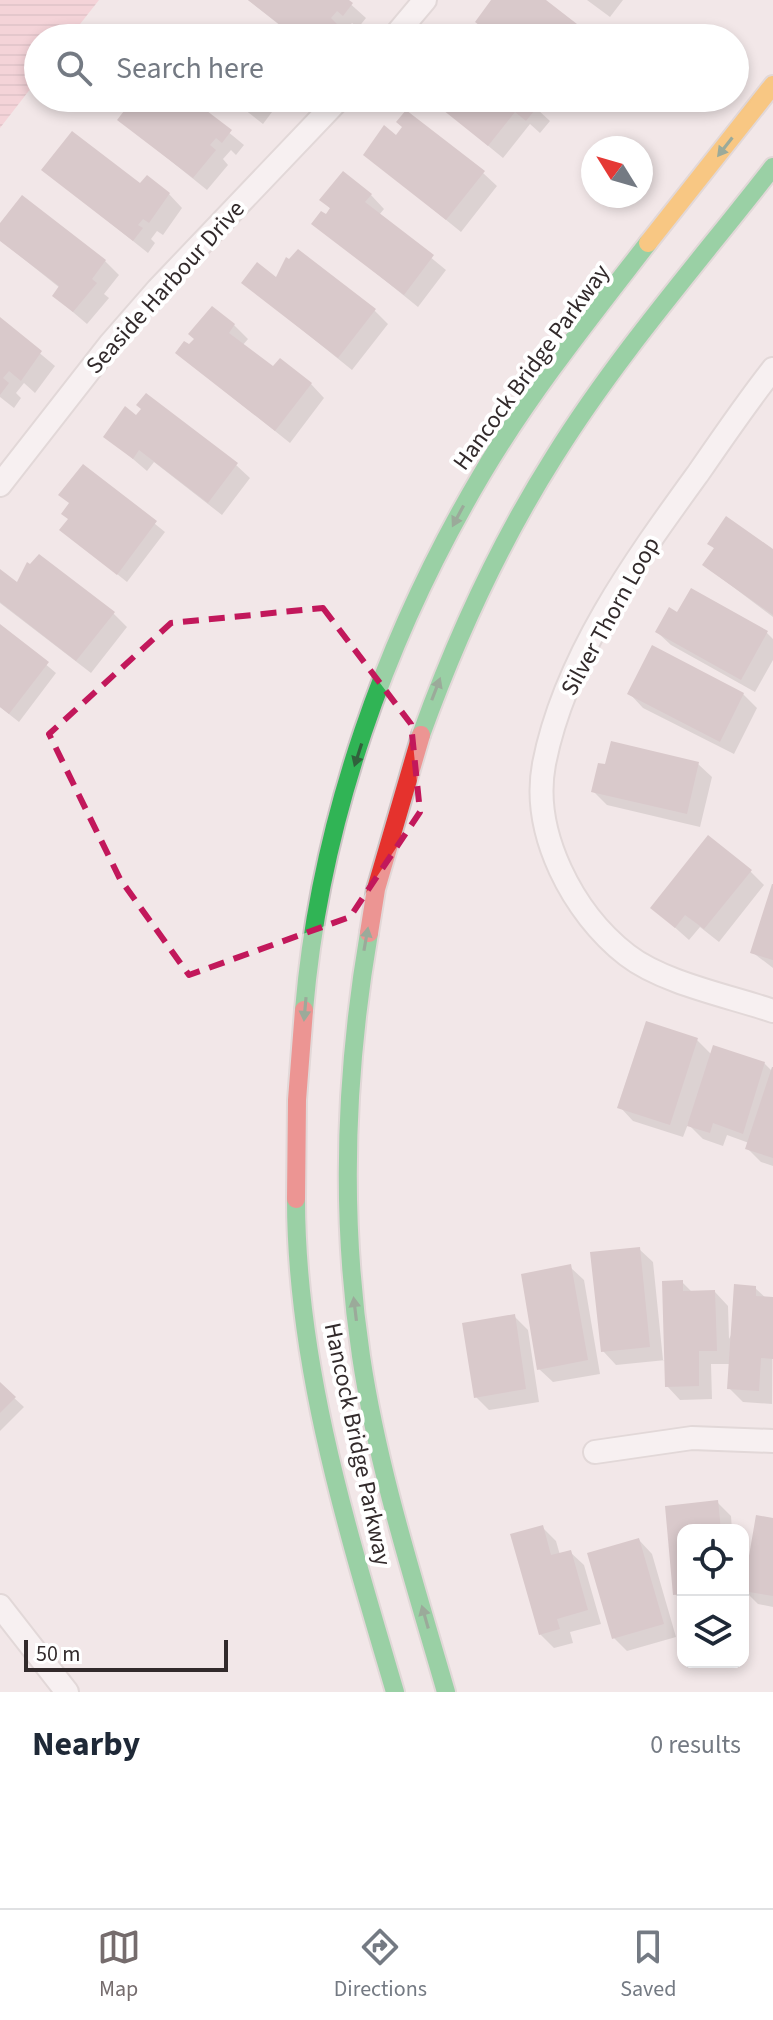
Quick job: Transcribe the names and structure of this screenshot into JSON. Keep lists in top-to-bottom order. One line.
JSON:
{"streets":{"main road":["Hancock Bridge Parkway"],"street":["Seaside Harbour Drive","Silver Thorn Loop"]},"scale_bar":"50 m","north":"top left","page":{"search":"Search here","scale":"50 m","heading":["Nearby","0 results"],"nav":["Map","Directions","Saved"]}}
